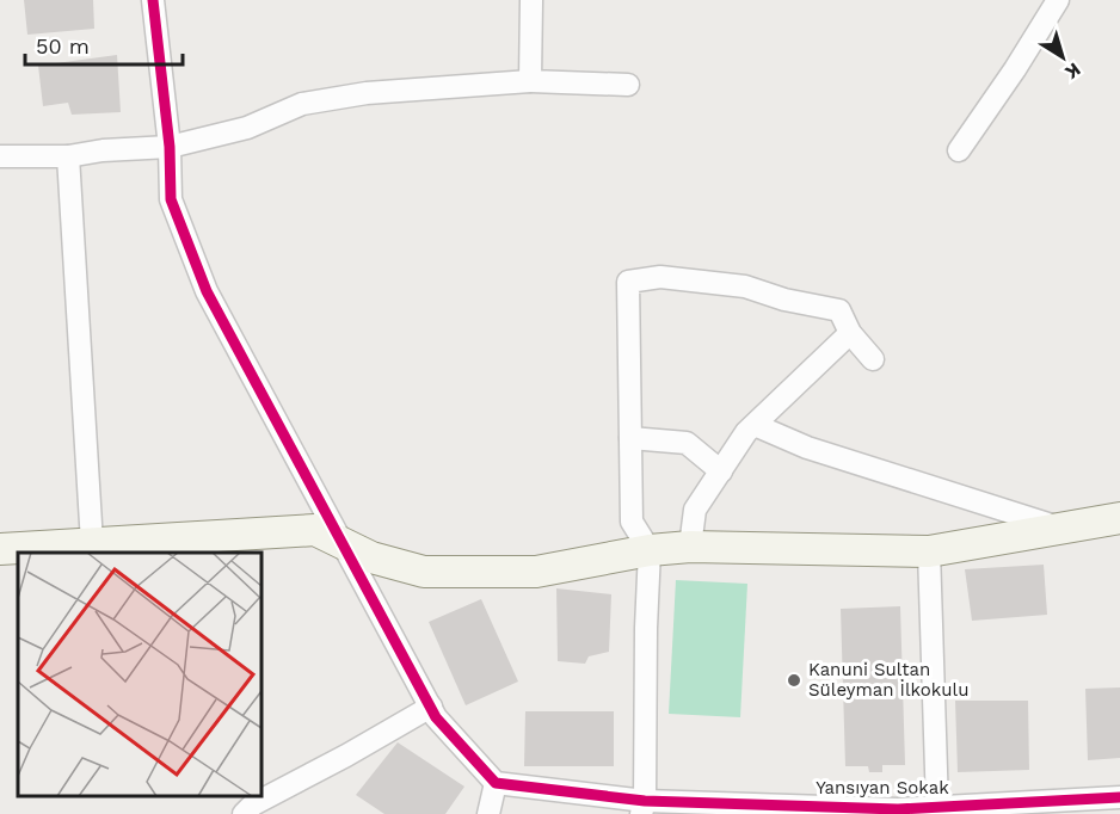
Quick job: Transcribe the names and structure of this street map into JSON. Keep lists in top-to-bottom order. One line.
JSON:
{"streets":{"street":["Yansıyan Sokak"]},"places":["Kanuni Sultan Süleyman İlkokulu"],"scale_bar":"50 m","north":"bottom right"}
